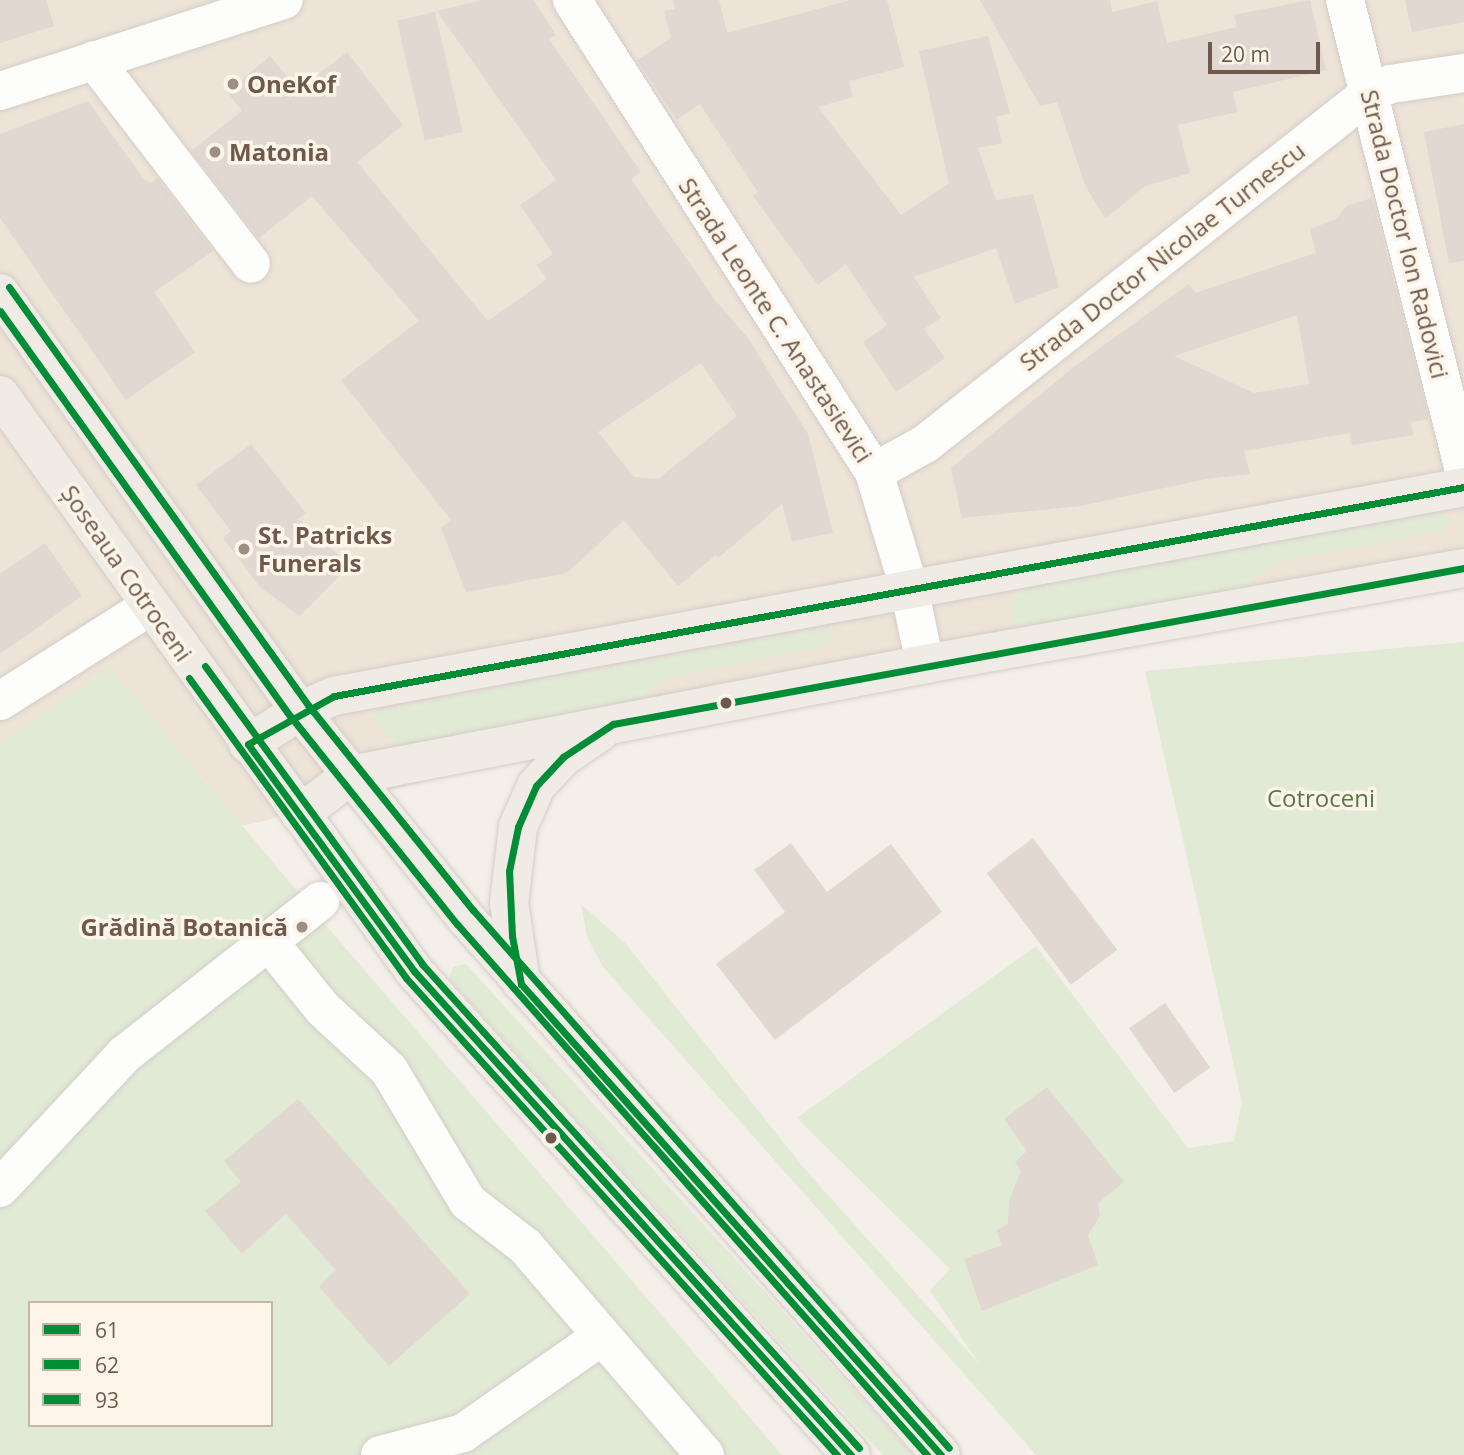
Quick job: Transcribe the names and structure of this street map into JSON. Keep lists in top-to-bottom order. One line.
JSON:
{"streets":{"main road":["Șoseaua Cotroceni"],"street":["Strada Doctor Ion Radovici","Strada Doctor Nicolae Turnescu","Strada Leonte C. Anastasievici"]},"crossings":[["Strada Doctor Ion Radovici","Strada Doctor Nicolae Turnescu"],["Strada Doctor Nicolae Turnescu","Strada Leonte C. Anastasievici"]],"parks":["Cotroceni"],"places":["OneKof","Matonia","St. Patricks Funerals","Grădină Botanică"],"lines":["transit line 93","transit line 62","transit line 61"],"legend":["61","62","93"],"scale_bar":"20 m"}
